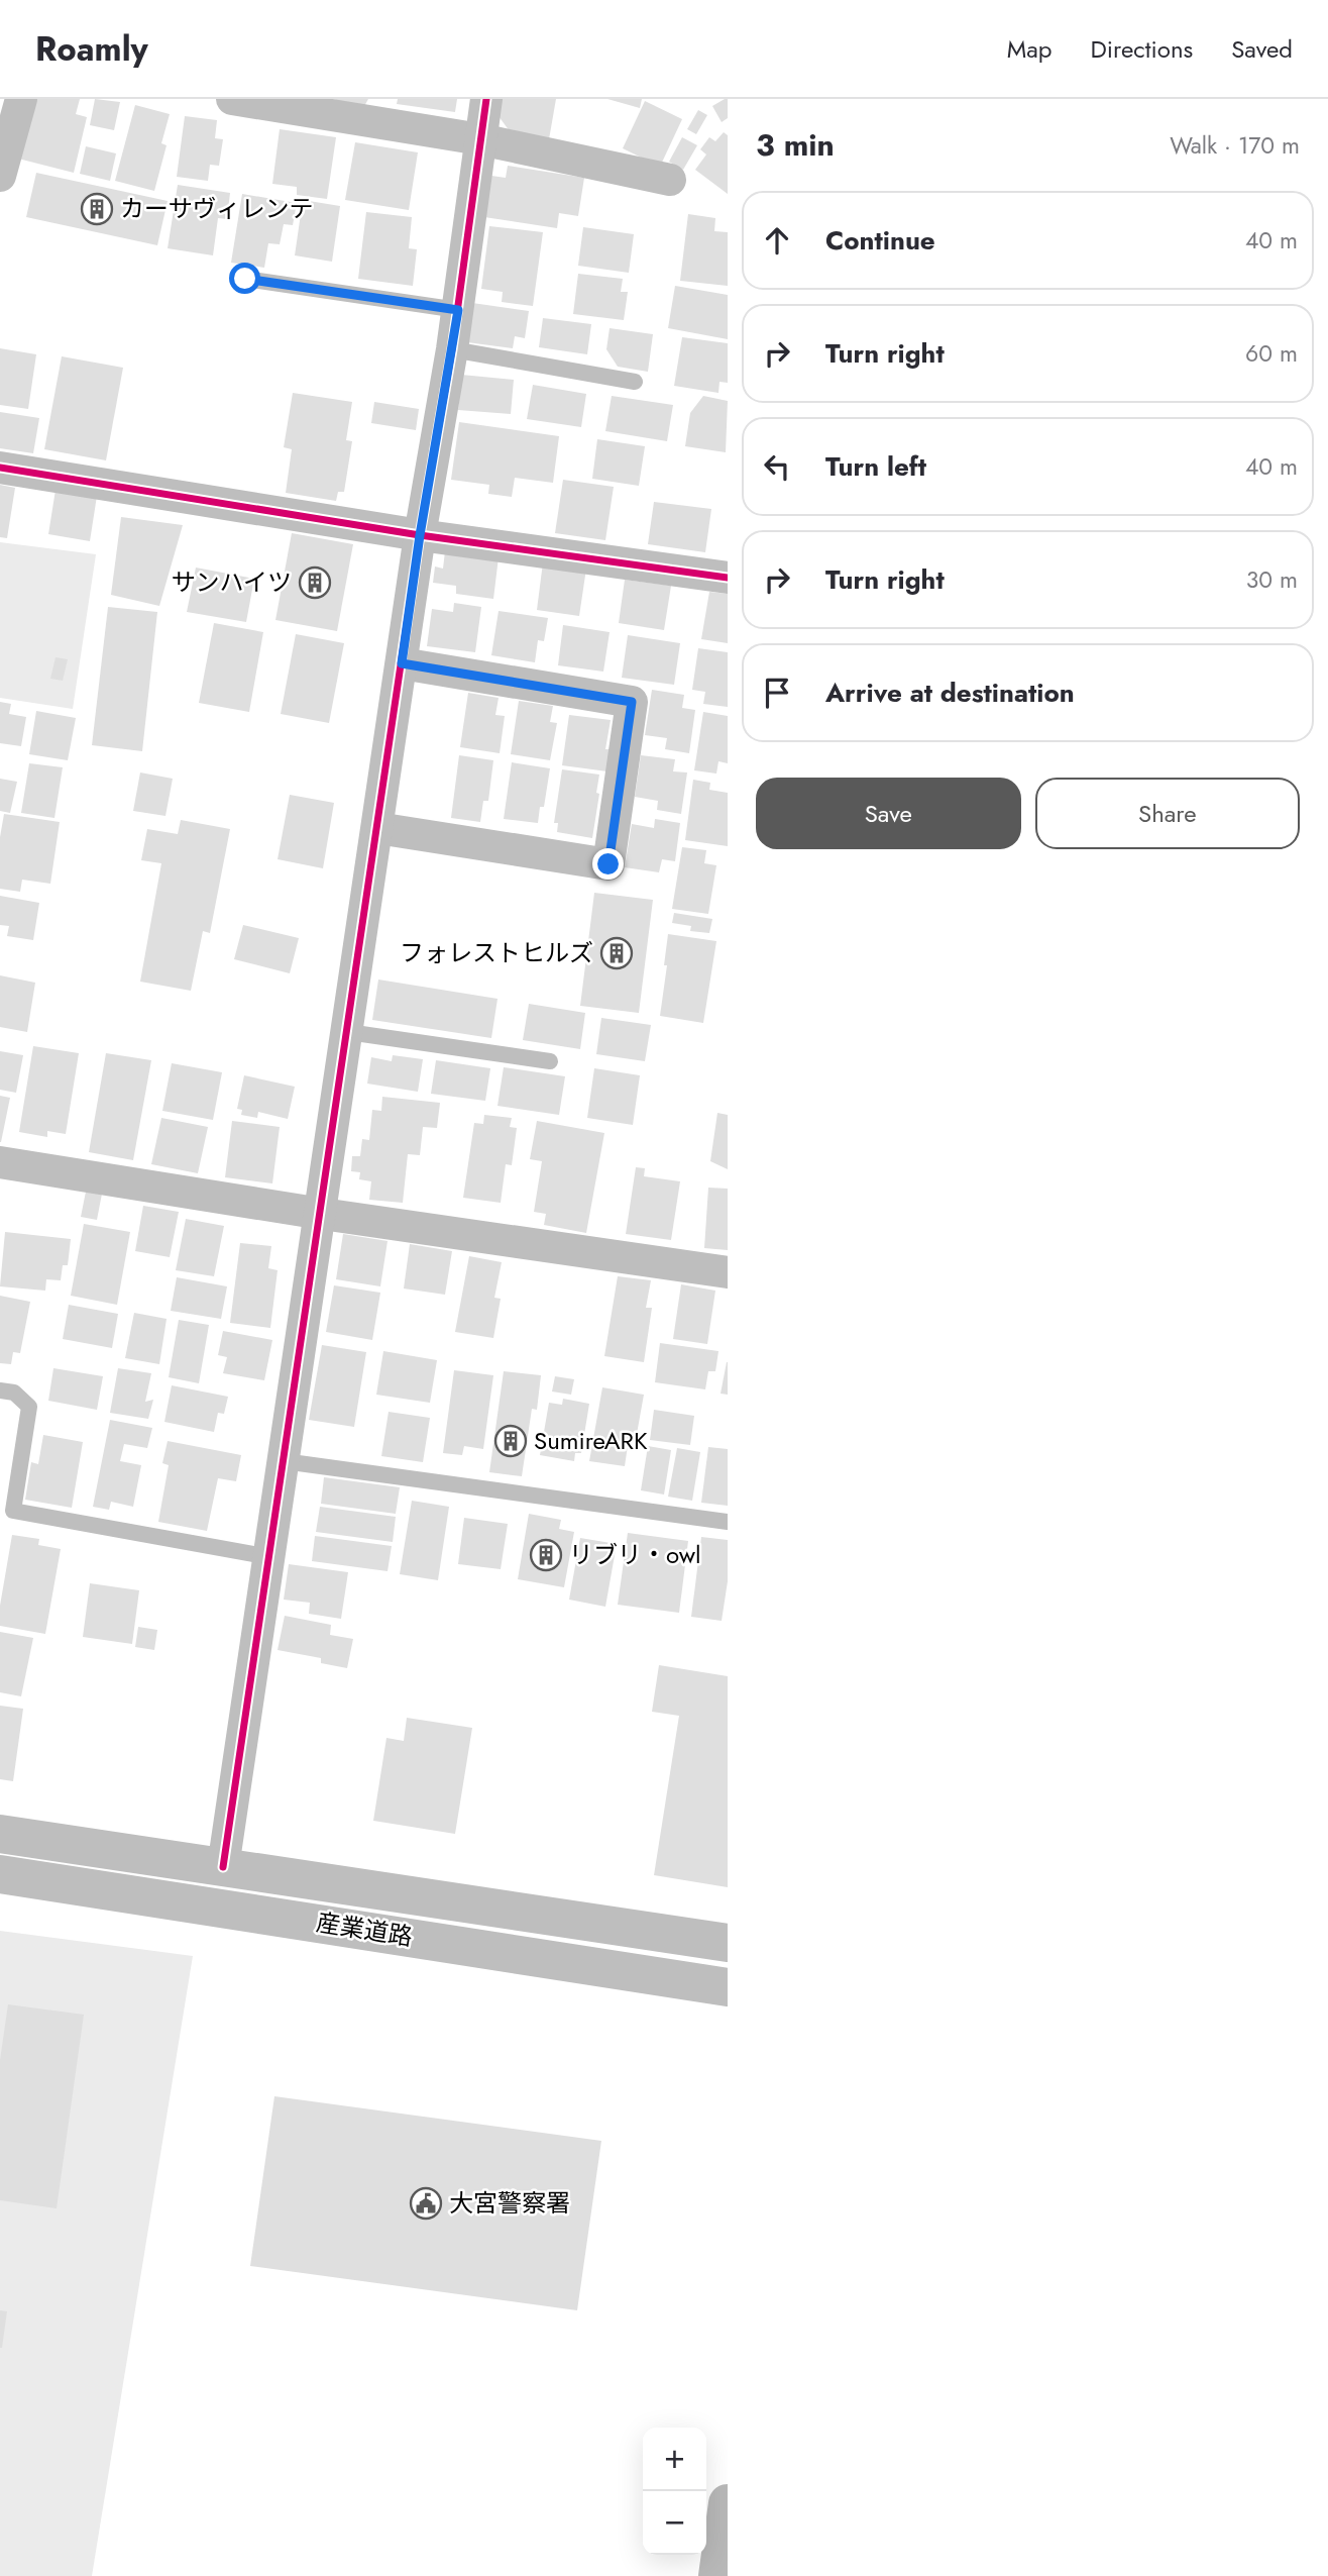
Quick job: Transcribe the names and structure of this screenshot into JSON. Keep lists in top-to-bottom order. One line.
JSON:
{"streets":{"main road":["産業道路"]},"places":{"building":["カーサヴィレンテ","サンハイツ","フォレストヒルズ","SumireARK","リブリ・owl"],"public building":["大宮警察署"]},"page":{"header":"Roamly","nav":["Map","Directions","Saved"],"heading":["3 min","Walk · 170 m"],"list":[["Continue","40 m"],["Turn right","60 m"],["Turn left","40 m"],["Turn right","30 m"],"Arrive at destination"],"buttons":["Save","Share"],"map_buttons":["+","−"]}}
